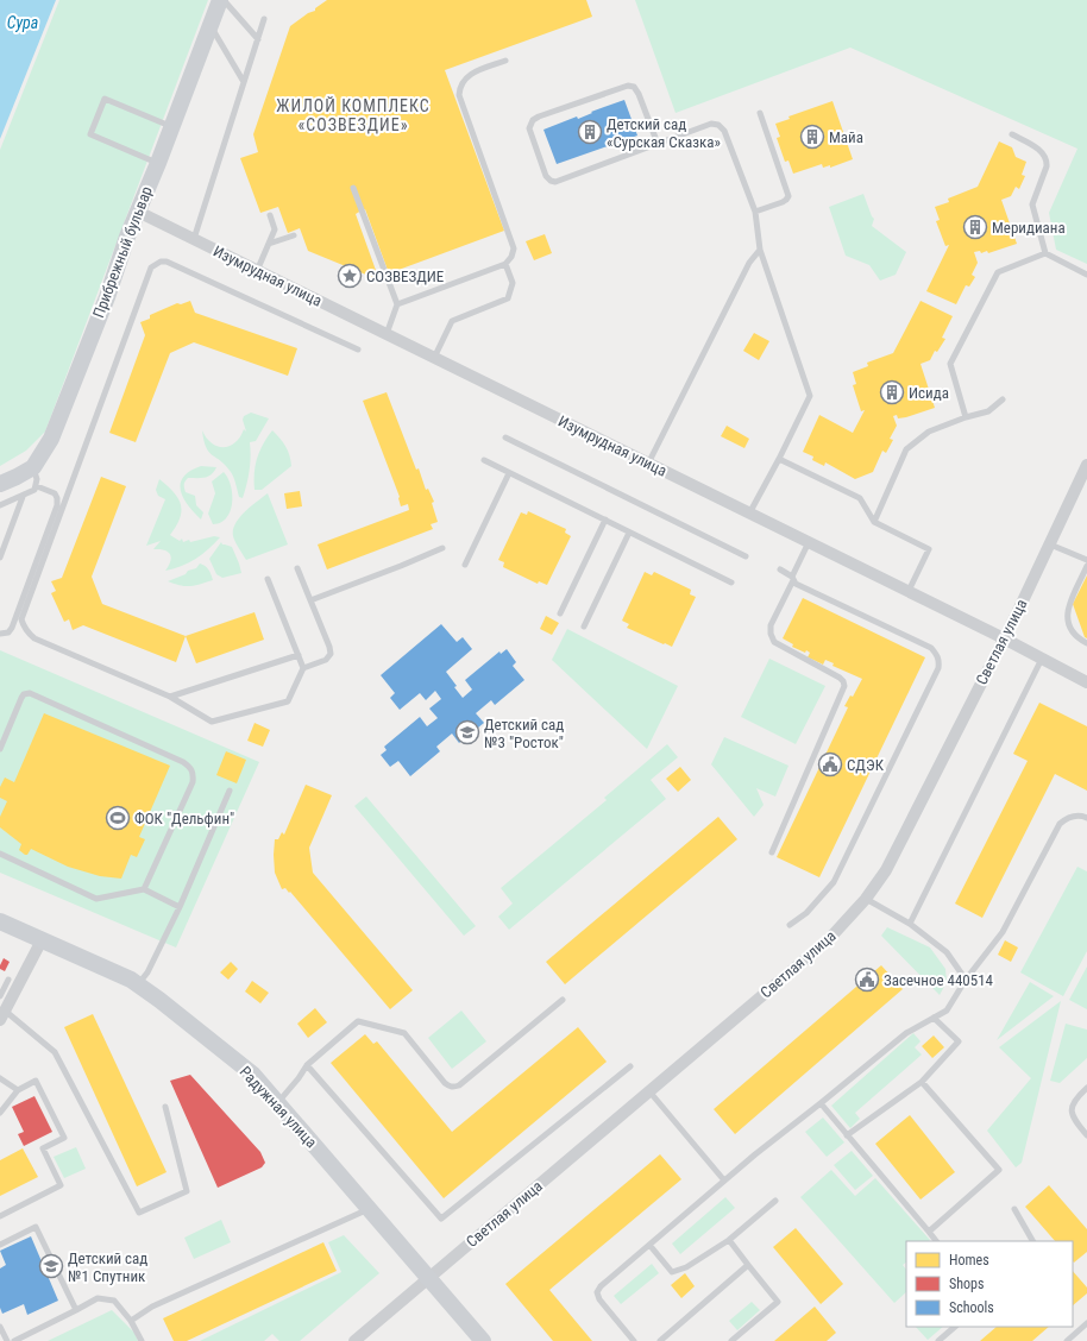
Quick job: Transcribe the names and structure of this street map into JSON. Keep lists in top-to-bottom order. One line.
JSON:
{"streets":{"main road":["Прибрежный бульвар","Радужная улица"],"street":["Изумрудная улица","Светлая улица"]},"crossings":[["Прибрежный бульвар","Изумрудная улица"],["Изумрудная улица","Светлая улица"],["Светлая улица","Радужная улица"]],"districts":["ЖИЛОЙ КОМПЛЕКС «СОЗВЕЗДИЕ»"],"water":["Сура"],"places":{"building":["Детский сад «Сурская Сказка»","Майа","Меридиана","Исида"],"place":["СОЗВЕЗДИЕ"],"school or university":["Детский сад №3 \"Росток\"","Детский сад №1 Спутник"],"public building":["СДЭК","Засечное 440514"],"sports":["ФОК \"Дельфин\""]},"legend":["Homes","Shops","Schools"]}
